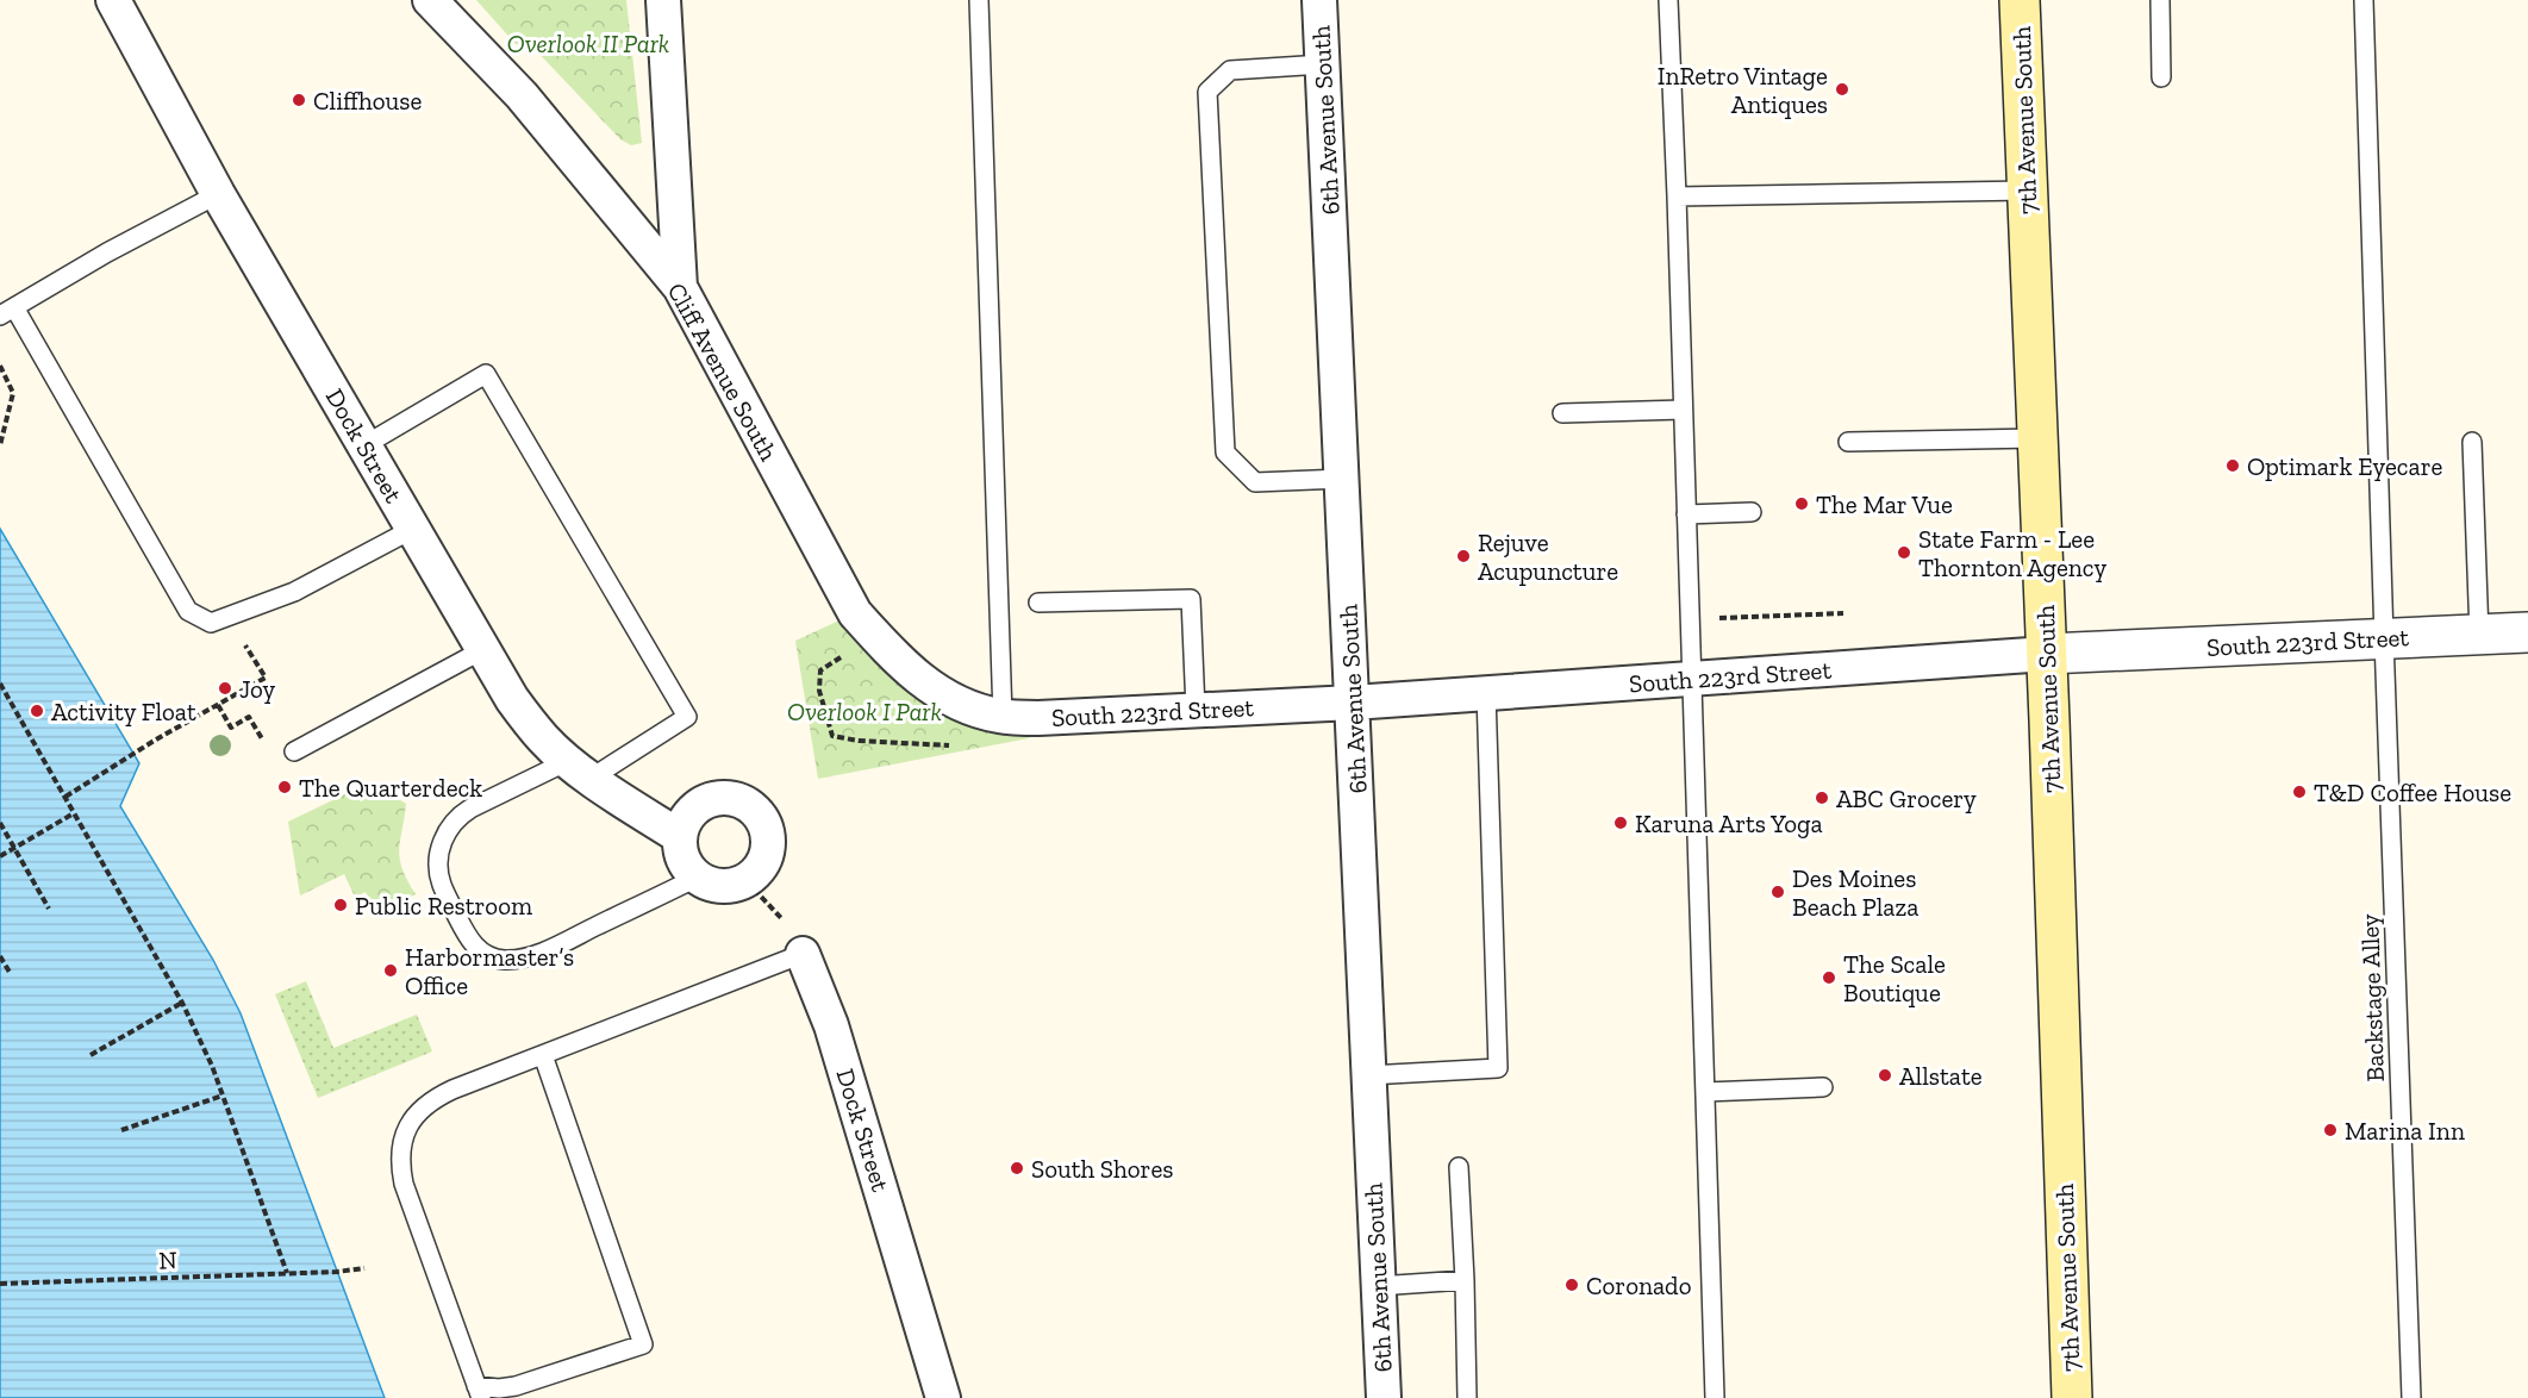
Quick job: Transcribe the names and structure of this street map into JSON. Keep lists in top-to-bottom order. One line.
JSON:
{"streets":{"main road":["7th Avenue South"],"street":["6th Avenue South","Cliff Avenue South","Dock Street","South 223rd Street"],"lane":["Backstage Alley"],"path":["N"]},"crossings":[["6th Avenue South","South 223rd Street"],["7th Avenue South","South 223rd Street"],["Cliff Avenue South","South 223rd Street"],["South 223rd Street","Backstage Alley"]],"parks":["Overlook II Park","Overlook I Park"],"places":["InRetro Vintage Antiques","Cliffhouse","Optimark Eyecare","The Mar Vue","State Farm - Lee Thornton Agency","Rejuve Acupuncture","Joy","Activity Float","The Quarterdeck","T&D Coffee House","ABC Grocery","Karuna Arts Yoga","Des Moines Beach Plaza","Public Restroom","Harbormaster’s Office","The Scale Boutique","Allstate","Marina Inn","South Shores","Coronado"]}
